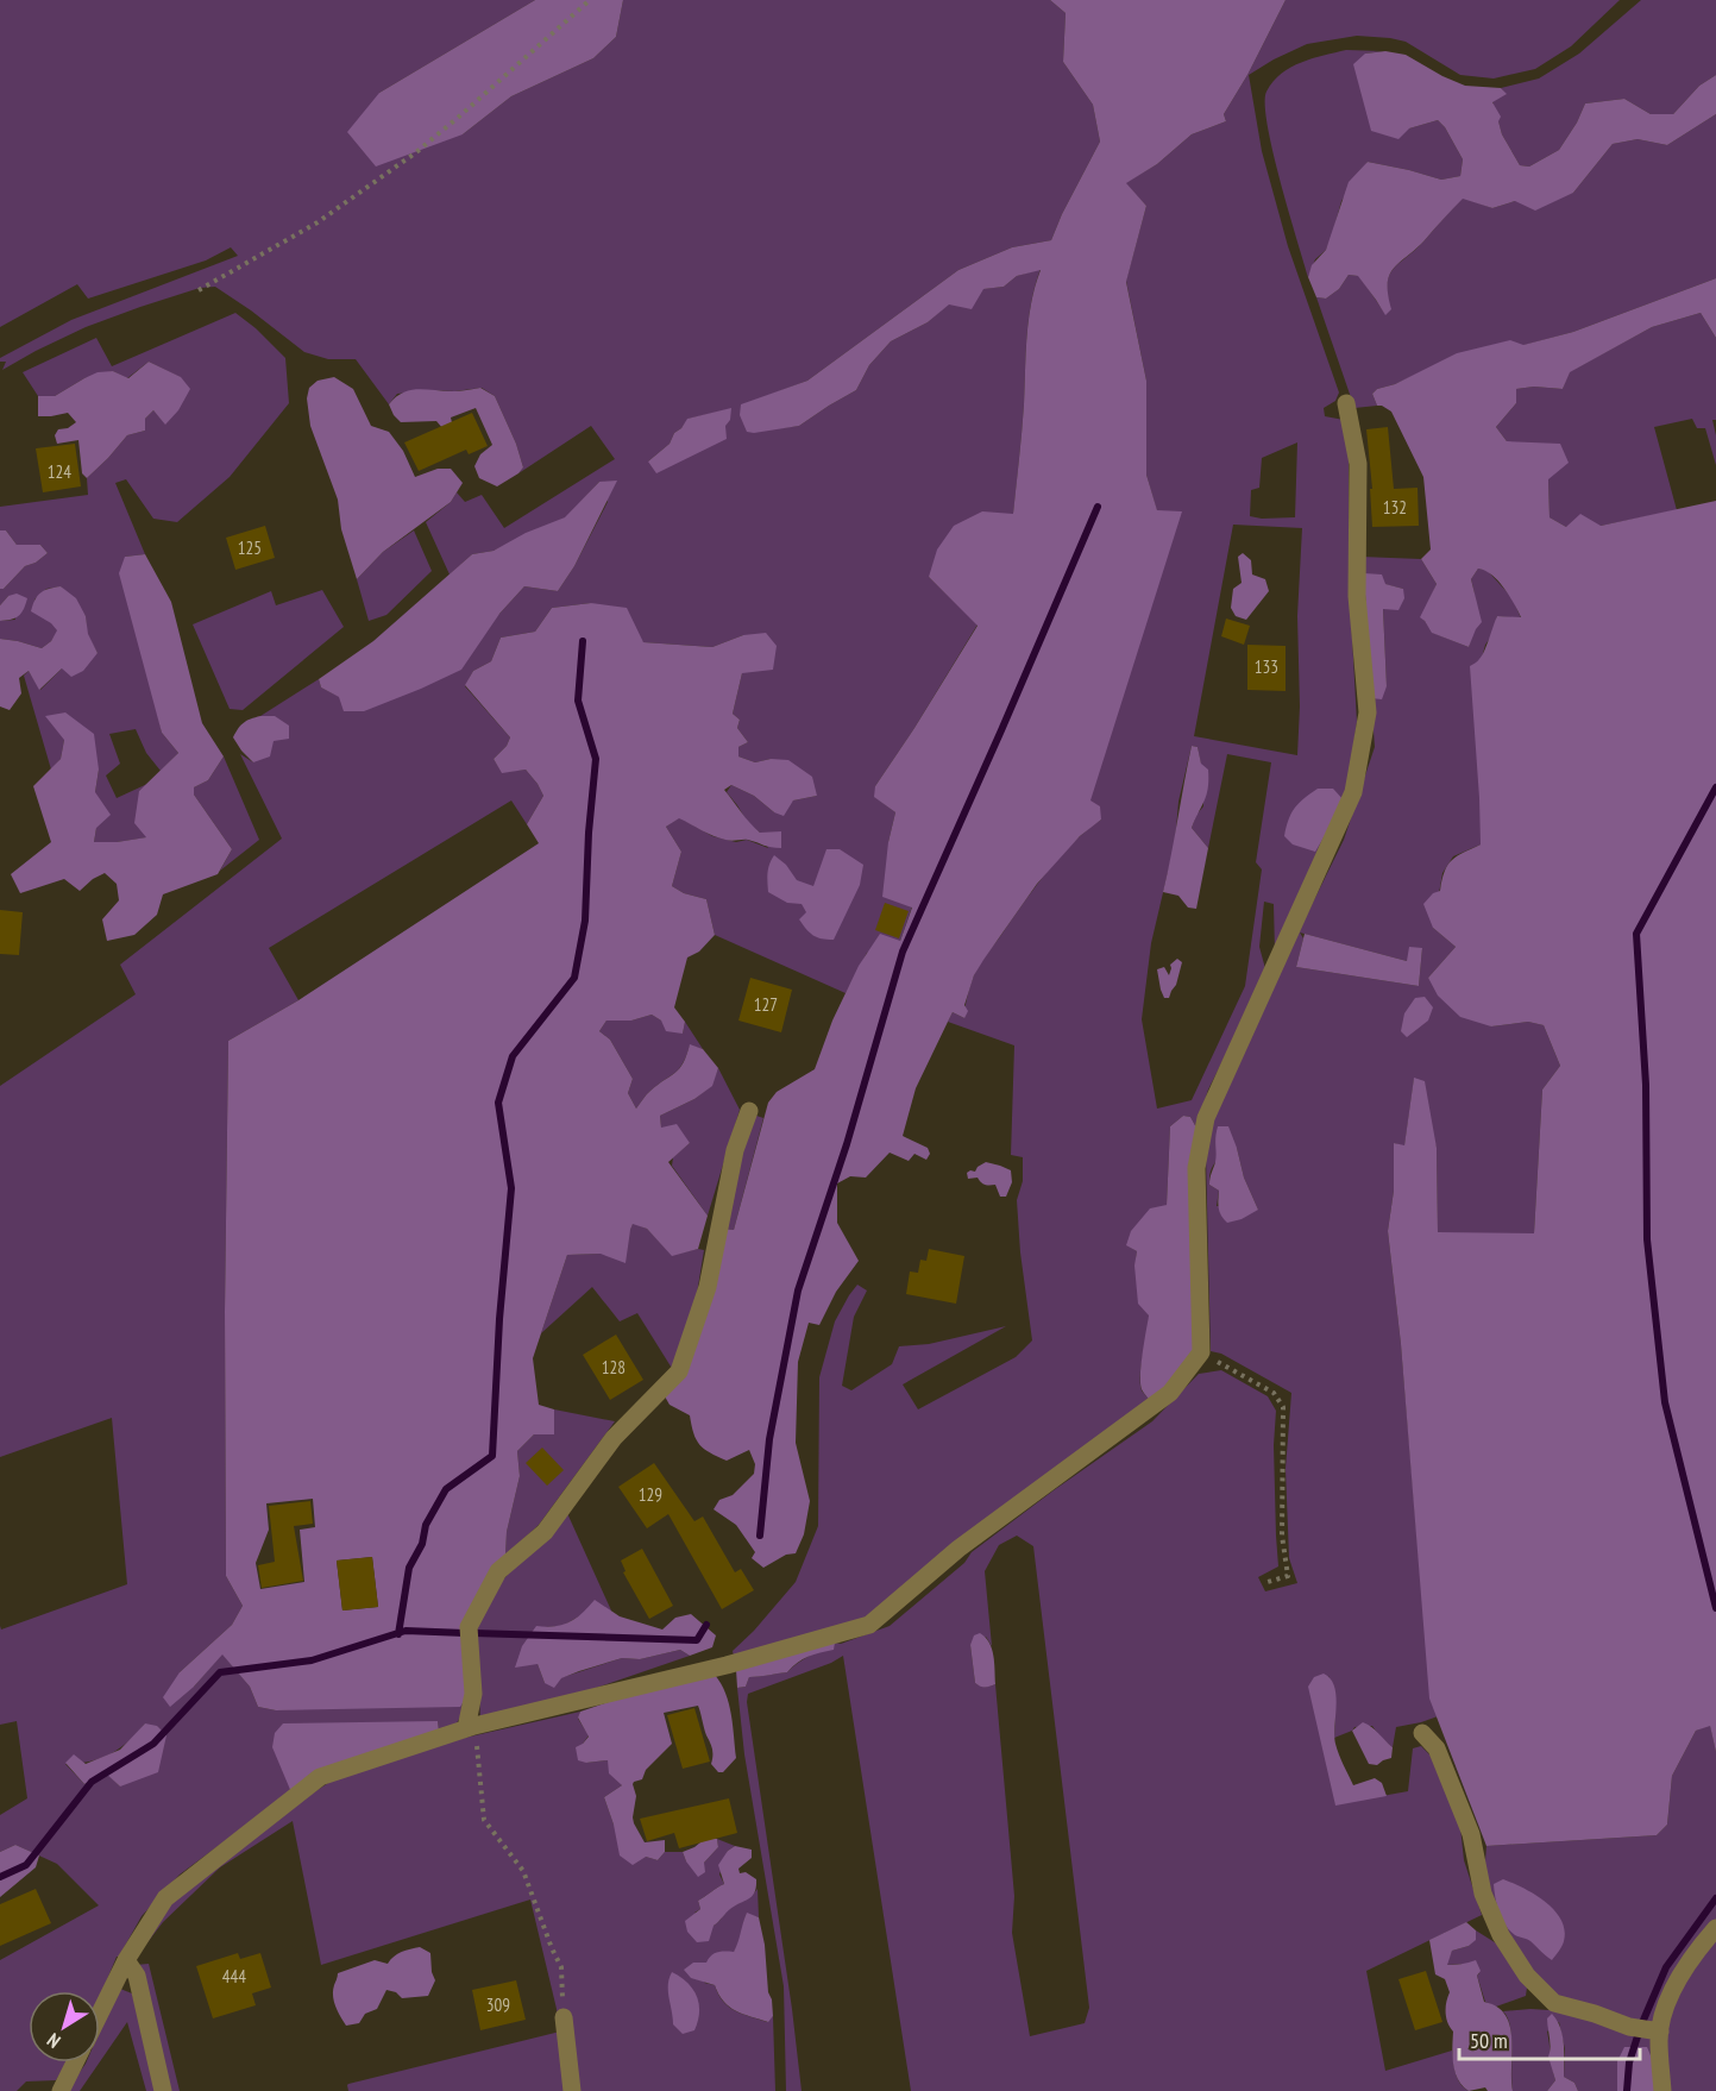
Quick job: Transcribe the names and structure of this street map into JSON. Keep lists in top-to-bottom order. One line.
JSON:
{"house_numbers":["124","132","125","133","127","128","129","444","309"],"scale_bar":"50 m","north":"bottom left"}
